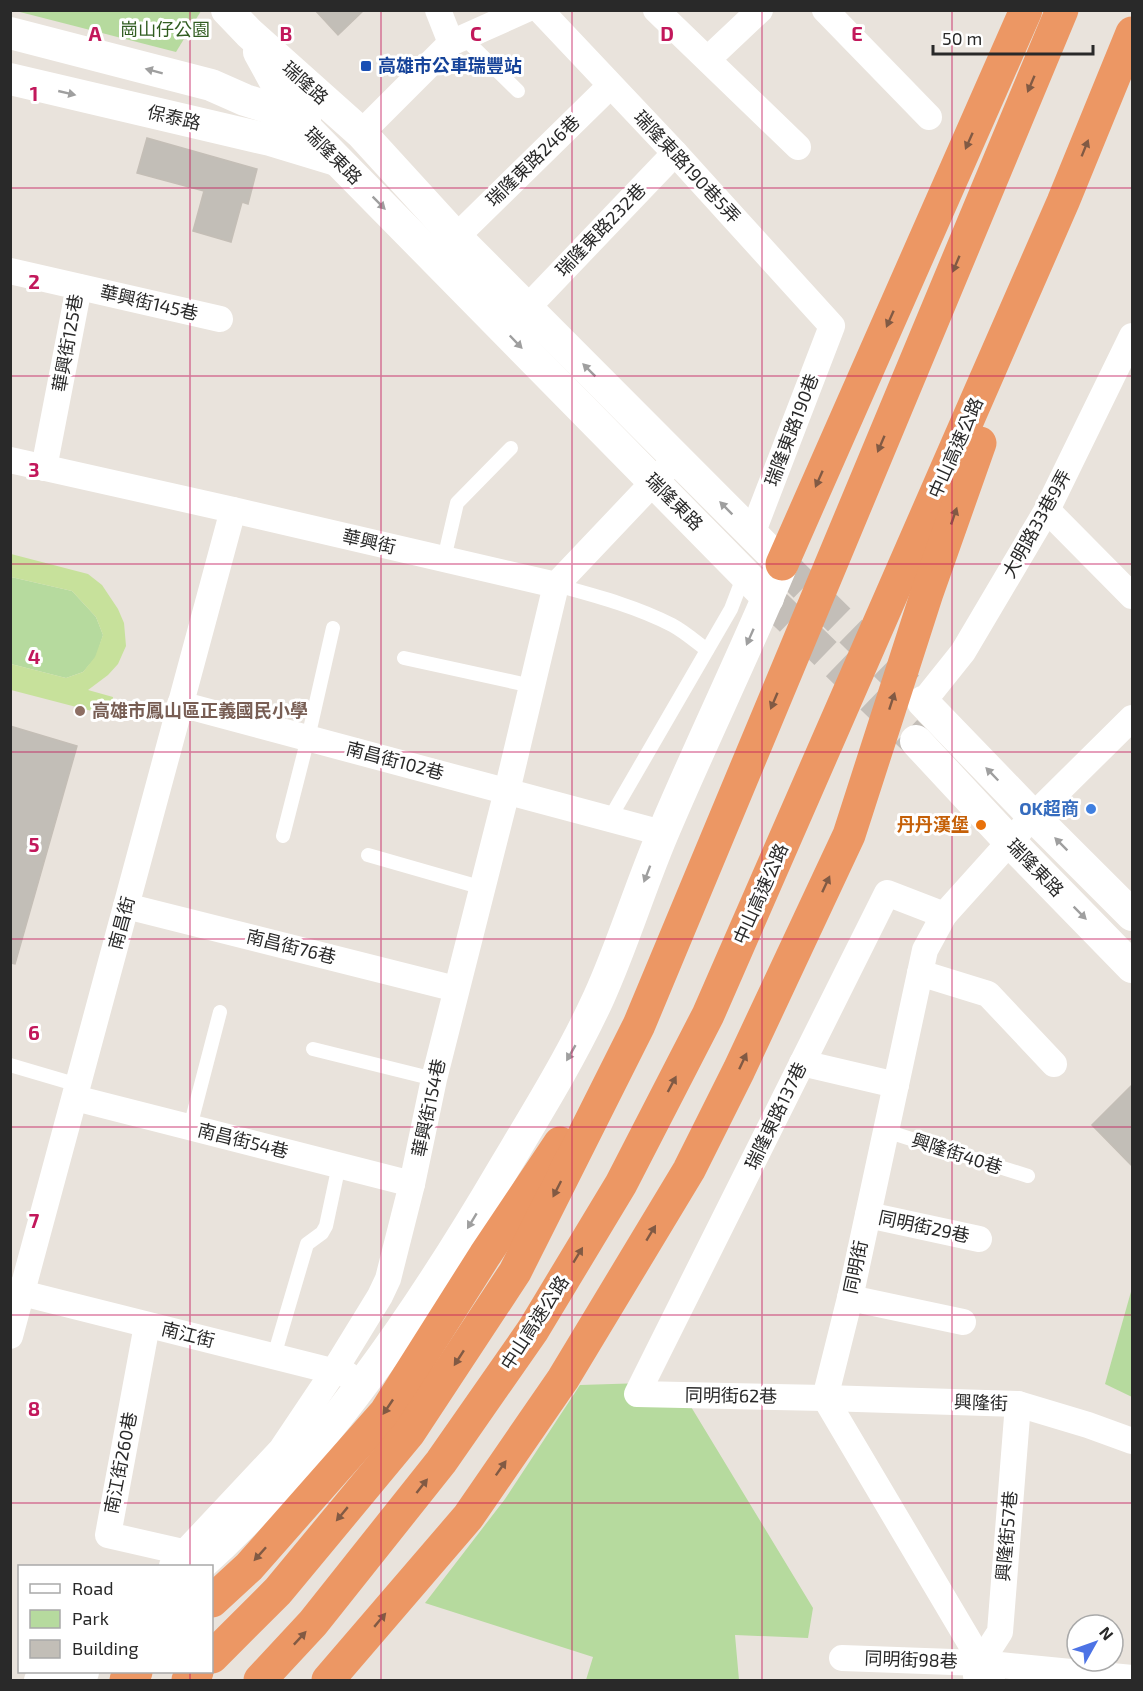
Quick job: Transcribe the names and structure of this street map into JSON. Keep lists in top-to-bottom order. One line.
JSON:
{"streets":{"highway":["中山高速公路"],"street":["瑞隆路","保泰路","瑞隆東路","瑞隆東路246巷","瑞隆東路190巷5弄","瑞隆東路232巷","華興街145巷","華興街125巷","瑞隆東路190巷","大明路33巷9弄","華興街","南昌街102巷","南昌街","南昌街76巷","華興街154巷","瑞隆東路137巷","南昌街54巷","同明街29巷","同明街","南江街","同明街62巷","興隆街","南江街260巷","興隆街57巷","同明街98巷"],"lane":["興隆街40巷"]},"crossings":[["瑞隆路","瑞隆東路"],["保泰路","瑞隆東路"],["瑞隆東路","瑞隆東路246巷"],["瑞隆東路","瑞隆東路232巷"],["瑞隆東路","瑞隆東路190巷"],["瑞隆東路","大明路33巷9弄"],["瑞隆東路","同明街"],["瑞隆東路246巷","瑞隆東路190巷5弄"],["瑞隆東路190巷5弄","瑞隆東路232巷"],["瑞隆東路190巷5弄","瑞隆東路190巷"],["華興街145巷","華興街125巷"],["華興街125巷","華興街"],["華興街","南昌街"],["華興街","華興街154巷"],["南昌街102巷","南昌街"],["南昌街102巷","華興街154巷"],["南昌街","南昌街76巷"],["南昌街","南昌街54巷"],["南昌街","南江街"],["南昌街76巷","華興街154巷"],["華興街154巷","南昌街54巷"],["華興街154巷","南江街"],["華興街154巷","南江街260巷"],["瑞隆東路137巷","同明街"],["瑞隆東路137巷","同明街62巷"],["興隆街40巷","同明街"],["同明街29巷","同明街"],["同明街","同明街62巷"],["同明街","興隆街"],["南江街","南江街260巷"],["同明街62巷","興隆街"],["興隆街","興隆街57巷"],["興隆街57巷","同明街98巷"]],"parks":["崗山仔公園"],"places":{"transit":["高雄市公車瑞豐站"],"other":["高雄市鳳山區正義國民小學","OK超商","丹丹漢堡"]},"legend":["Road","Park","Building"],"scale_bar":"50 m","north":"top right","grid":{"columns":["A","B","C","D","E"],"rows":["1","2","3","4","5","6","7","8"]}}
